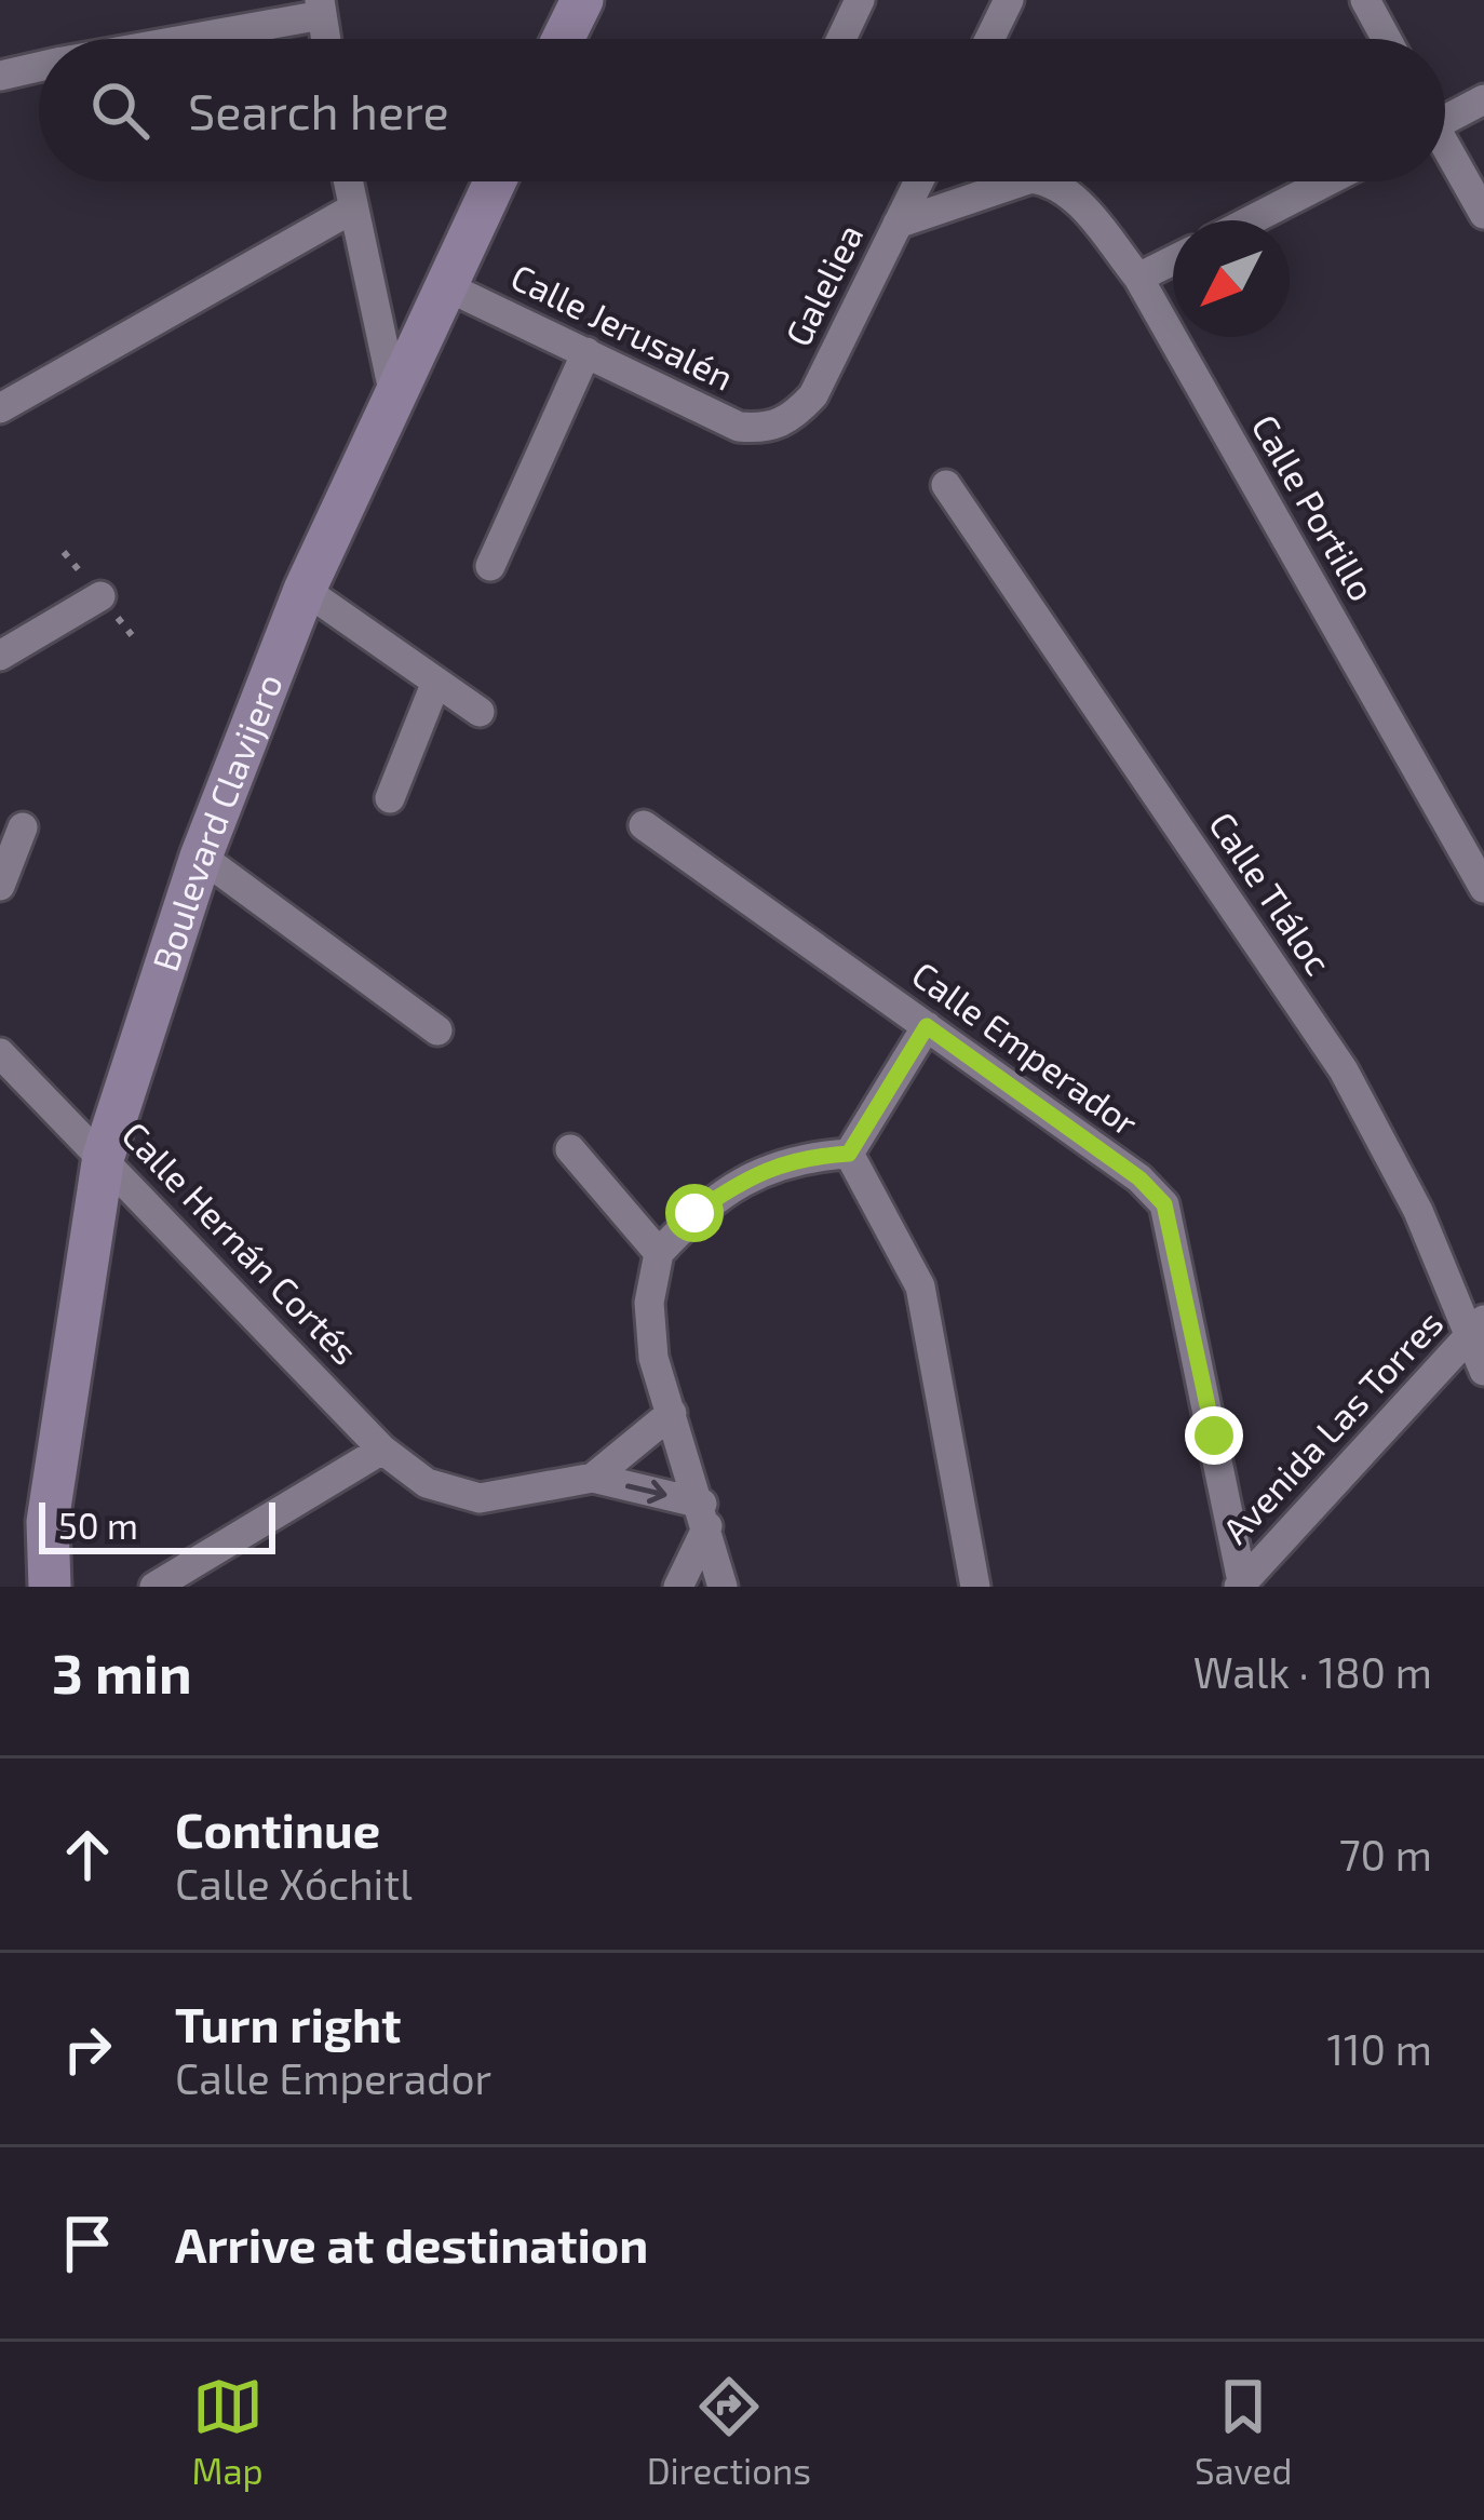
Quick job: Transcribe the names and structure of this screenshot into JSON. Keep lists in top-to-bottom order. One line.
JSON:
{"streets":{"street":["Galeliea","Calle Jerusalén","Calle Portillo","Boulevard Clavijero","Calle Tláloc","Calle Emperador","Calle Hernán Cortés","Avenida Las Torres"]},"crossings":[["Galeliea","Calle Jerusalén"],["Galeliea","Calle Portillo"],["Calle Jerusalén","Boulevard Clavijero"],["Boulevard Clavijero","Calle Hernán Cortés"],["Calle Tláloc","Avenida Las Torres"],["Calle Emperador","Avenida Las Torres"]],"scale_bar":"50 m","north":"bottom left","page":{"search":"Search here","scale":"50 m","heading":["3 min","Walk · 180 m"],"list":[["Continue","Calle Xóchitl","70 m"],["Turn right","Calle Emperador","110 m"],"Arrive at destination"],"nav":["Map","Directions","Saved"]}}
